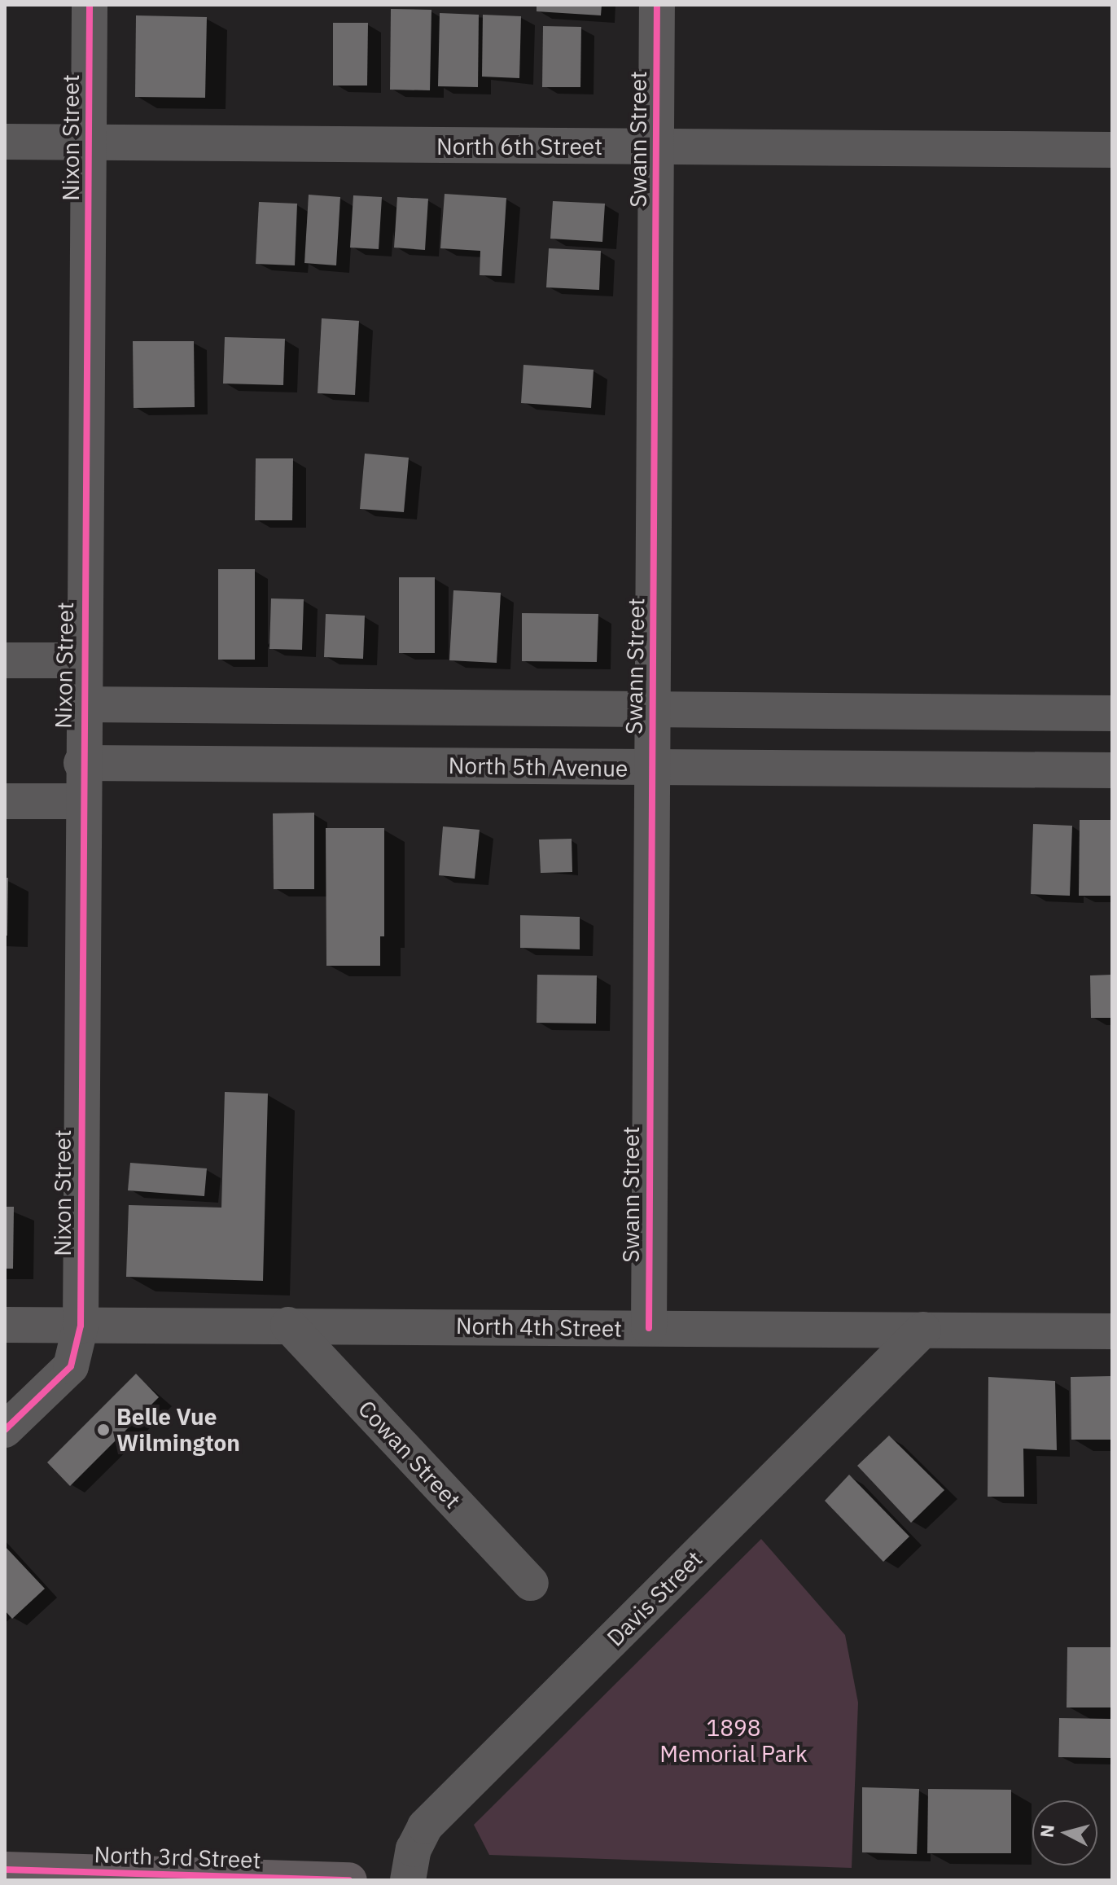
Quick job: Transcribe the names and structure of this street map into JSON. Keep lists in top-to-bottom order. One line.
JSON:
{"streets":{"main road":["North 3rd Street"],"street":["Nixon Street","Swann Street","North 6th Street","North 5th Avenue","North 4th Street","Cowan Street","Davis Street"]},"crossings":[["Nixon Street","North 6th Street"],["Nixon Street","North 5th Avenue"],["Nixon Street","North 4th Street"],["Swann Street","North 6th Street"],["Swann Street","North 5th Avenue"],["Swann Street","North 4th Street"],["North 4th Street","Cowan Street"],["North 4th Street","Davis Street"]],"parks":["1898 Memorial Park"],"places":["Belle Vue Wilmington"],"north":"left"}
